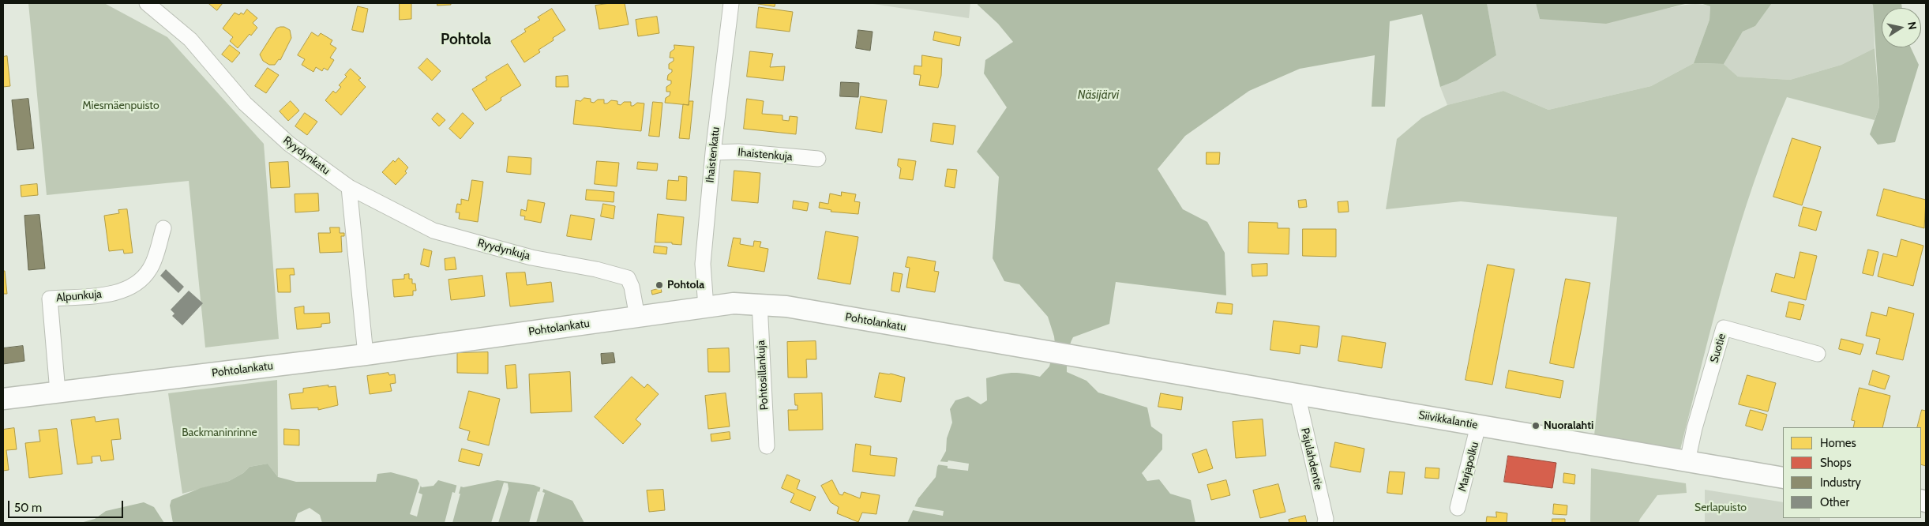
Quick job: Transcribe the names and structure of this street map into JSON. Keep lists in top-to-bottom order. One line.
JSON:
{"streets":{"main road":["Pohtolankatu","Siivikkalantie"],"street":["Ihaistenkatu","Ihaistenkuja","Ryydynkatu","Ryydynkuja","Alpunkuja","Suotie","Pohtosillankuja","Pajulahdentie","Marjapolku"]},"crossings":[["Ihaistenkatu","Ihaistenkuja"],["Ihaistenkatu","Pohtolankatu"],["Ryydynkatu","Ryydynkuja"],["Ryydynkuja","Pohtolankatu"],["Alpunkuja","Pohtolankatu"],["Pohtolankatu","Pohtosillankuja"],["Pohtolankatu","Siivikkalantie"],["Suotie","Siivikkalantie"],["Siivikkalantie","Pajulahdentie"],["Siivikkalantie","Marjapolku"]],"districts":["Pohtola"],"water":["Näsijärvi"],"parks":["Miesmäenpuisto","Backmaninrinne","Serlapuisto"],"places":["Pohtola","Nuoralahti"],"legend":["Homes","Shops","Industry","Other"],"scale_bar":"50 m","north":"right"}
